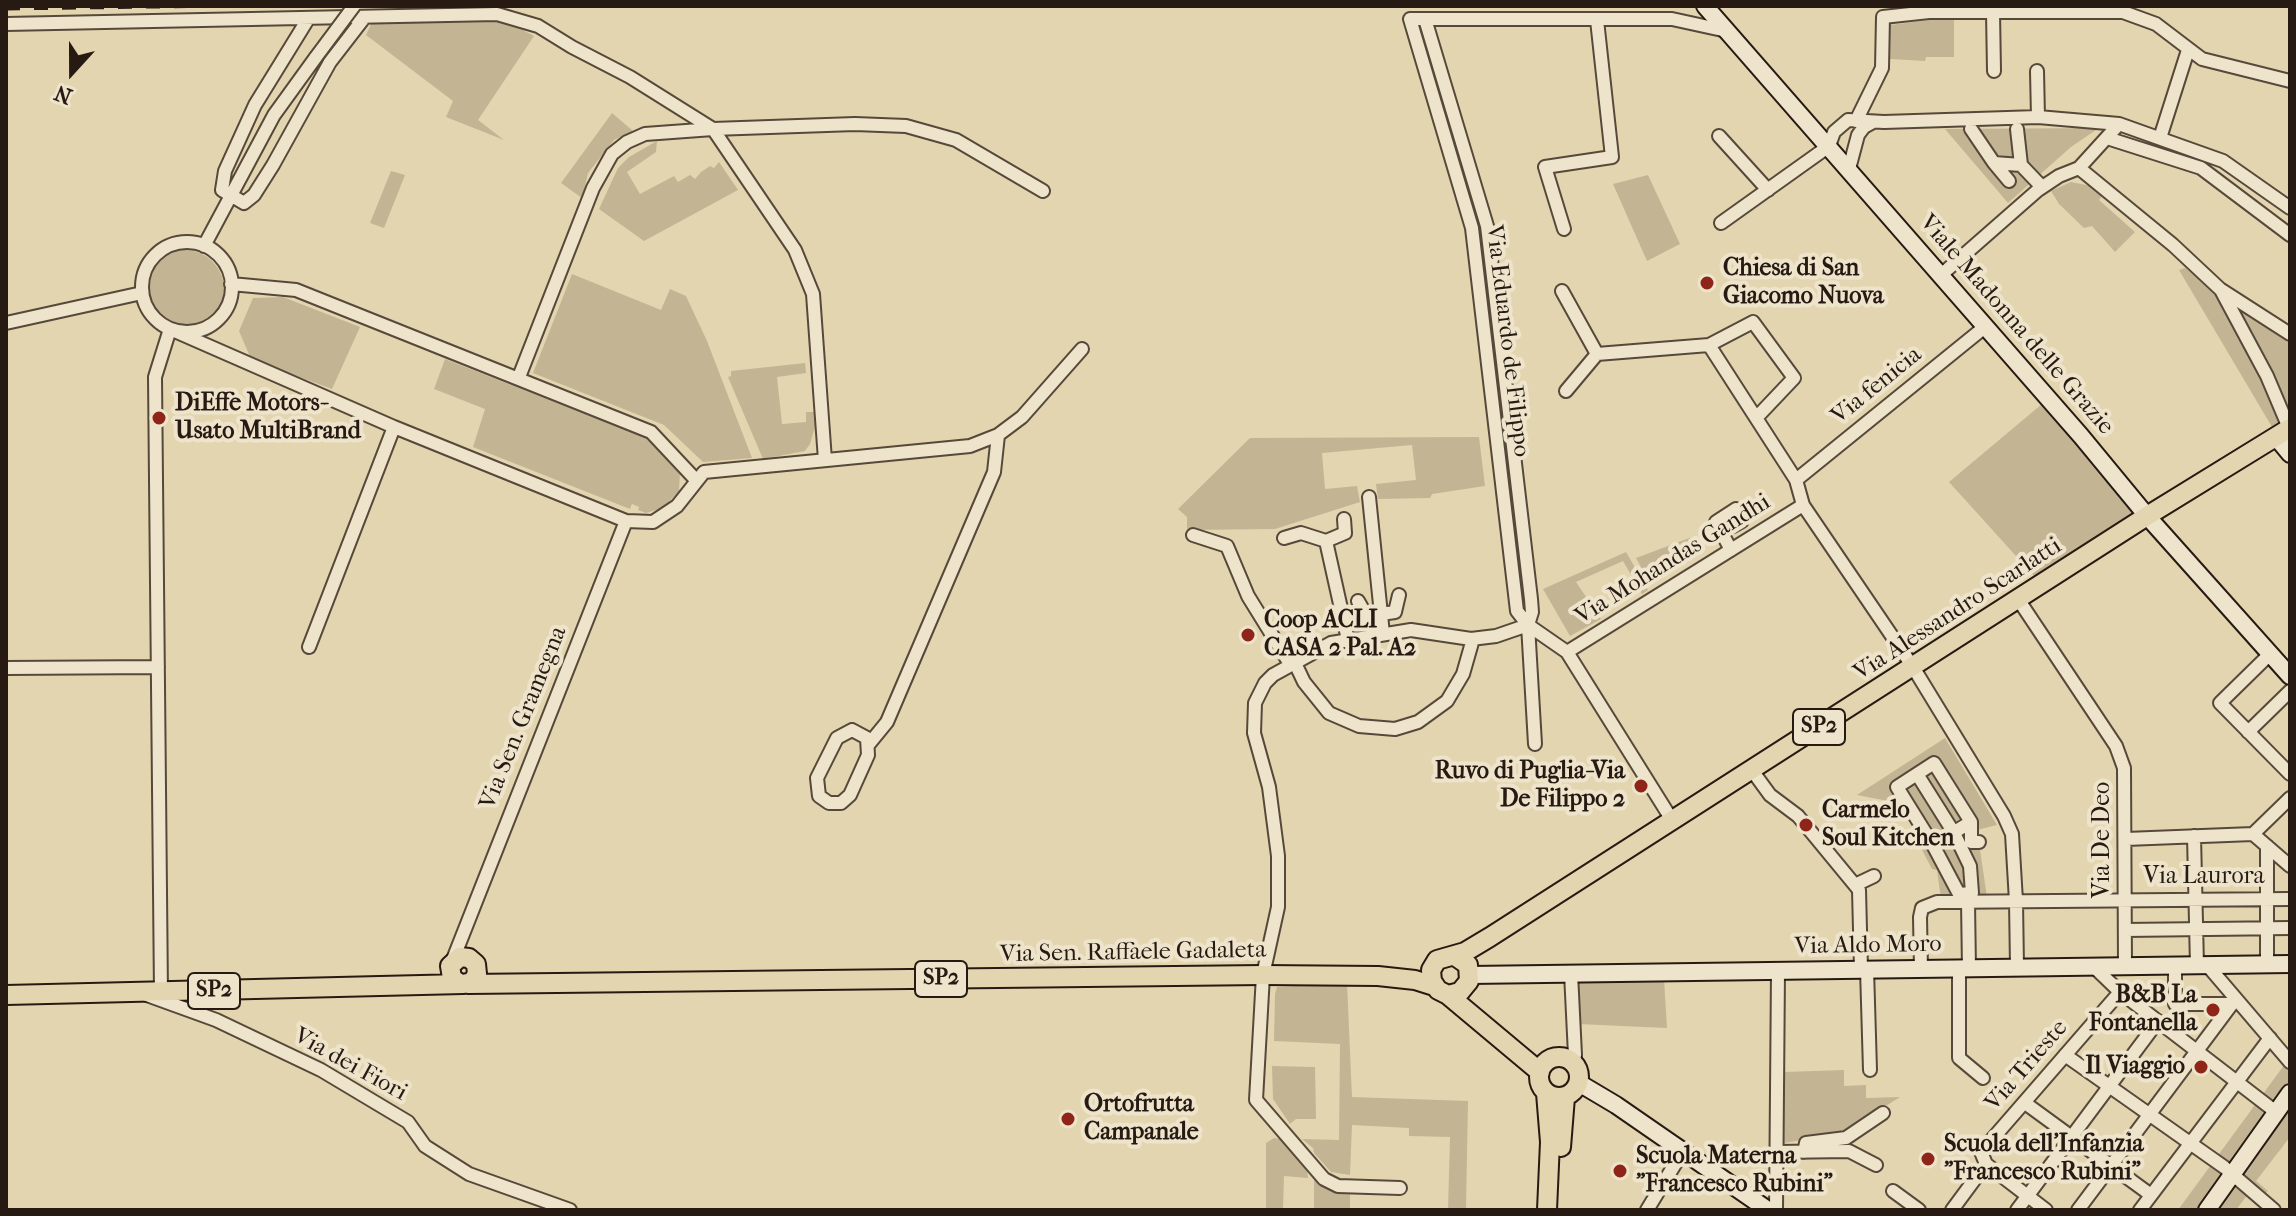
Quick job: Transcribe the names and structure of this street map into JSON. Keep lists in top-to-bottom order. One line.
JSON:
{"streets":{"main road":["Via Alessandro Scarlatti","SP2","Via Sen. Raffaele Gadaleta"],"street":["Viale Madonna delle Grazie","Via Eduardo de Filippo","Via fenicia","Via Mohandas Gandhi","Via Sen. Gramegna","Via De Deo","Via Laurora","Via Aldo Moro","Via dei Fiori","Via Trieste"]},"crossings":[["Viale Madonna delle Grazie","Via fenicia"],["Viale Madonna delle Grazie","Via Alessandro Scarlatti"],["Via Alessandro Scarlatti","Via De Deo"],["Via Alessandro Scarlatti","Via Aldo Moro"],["Via Alessandro Scarlatti","Via Sen. Raffaele Gadaleta"],["Via Sen. Gramegna","Via Sen. Raffaele Gadaleta"],["Via De Deo","Via Laurora"],["Via De Deo","Via Aldo Moro"],["Via Laurora","Via Aldo Moro"],["Via Aldo Moro","Via Sen. Raffaele Gadaleta"],["Via Sen. Raffaele Gadaleta","Via dei Fiori"]],"places":["Chiesa di San Giacomo Nuova","DiEffe Motors- Usato MultiBrand","Coop ACLI CASA 2 Pal. A2","Ruvo di Puglia-Via De Filippo 2","Carmelo Soul Kitchen","B&B La Fontanella","Il Viaggio","Ortofrutta Campanale","Scuola dell'Infanzia \"Francesco Rubini\"","Scuola Materna \"Francesco Rubini\""],"north":"bottom"}
